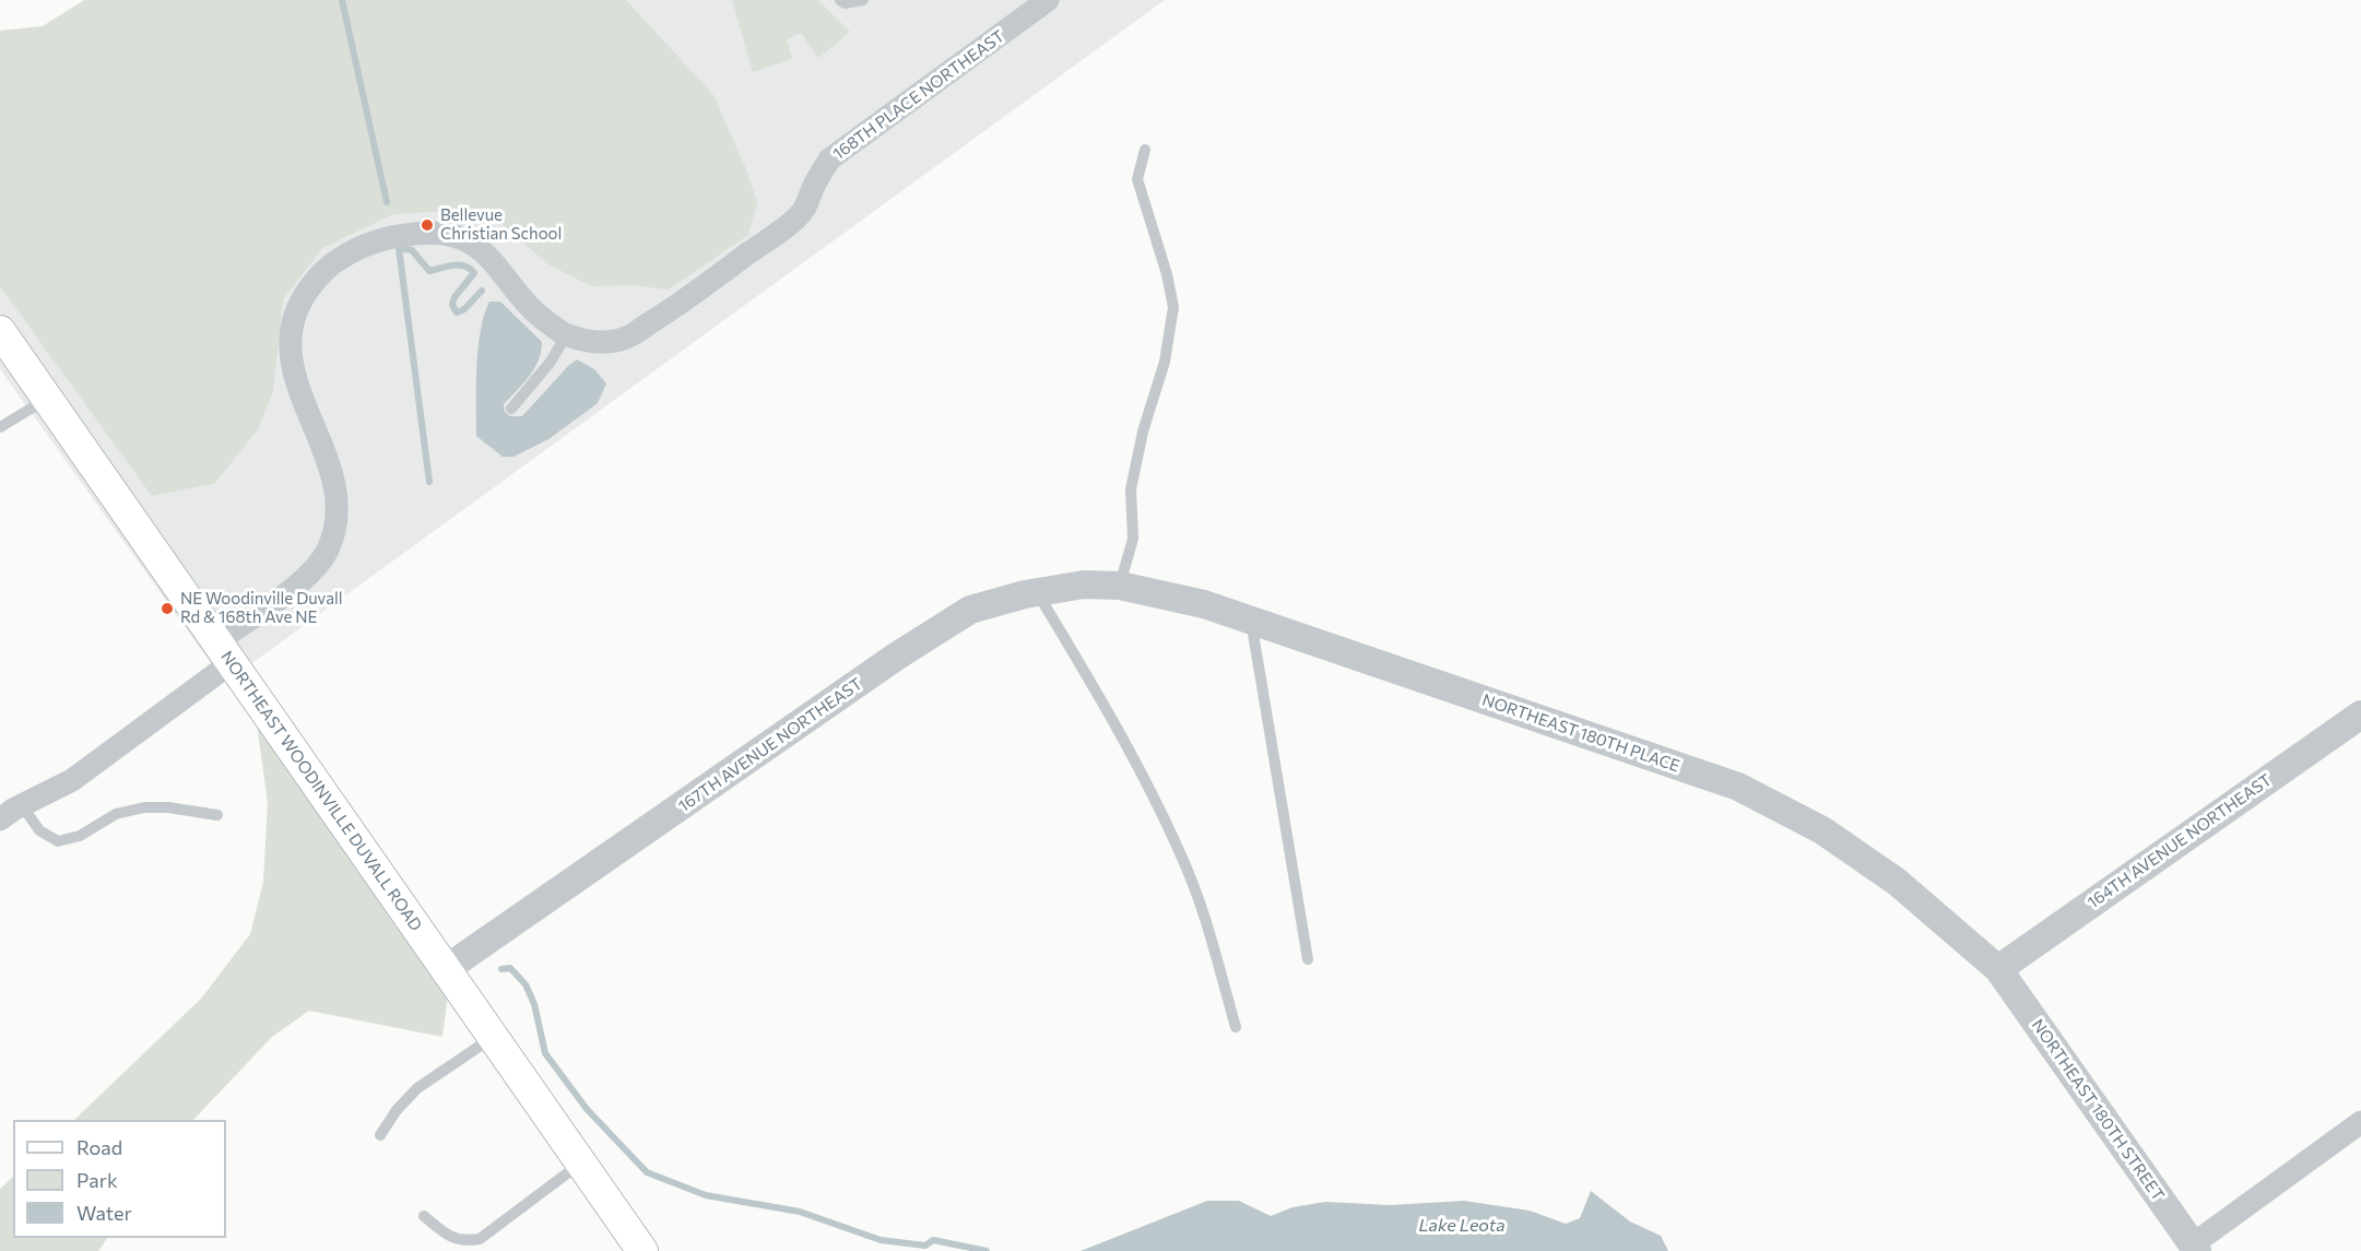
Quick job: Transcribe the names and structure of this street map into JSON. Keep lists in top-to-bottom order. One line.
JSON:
{"streets":{"main road":["NORTHEAST WOODINVILLE DUVALL ROAD"],"street":["168TH PLACE NORTHEAST","NORTHEAST 180TH PLACE","167TH AVENUE NORTHEAST","164TH AVENUE NORTHEAST","NORTHEAST 180TH STREET"]},"crossings":[["168TH PLACE NORTHEAST","NORTHEAST WOODINVILLE DUVALL ROAD"],["NORTHEAST 180TH PLACE","167TH AVENUE NORTHEAST"],["NORTHEAST 180TH PLACE","164TH AVENUE NORTHEAST"],["NORTHEAST 180TH PLACE","NORTHEAST 180TH STREET"],["167TH AVENUE NORTHEAST","NORTHEAST WOODINVILLE DUVALL ROAD"],["164TH AVENUE NORTHEAST","NORTHEAST 180TH STREET"]],"water":["Lake Leota"],"places":["Bellevue Christian School","NE Woodinville Duvall Rd & 168th Ave NE"],"legend":["Road","Park","Water"]}
